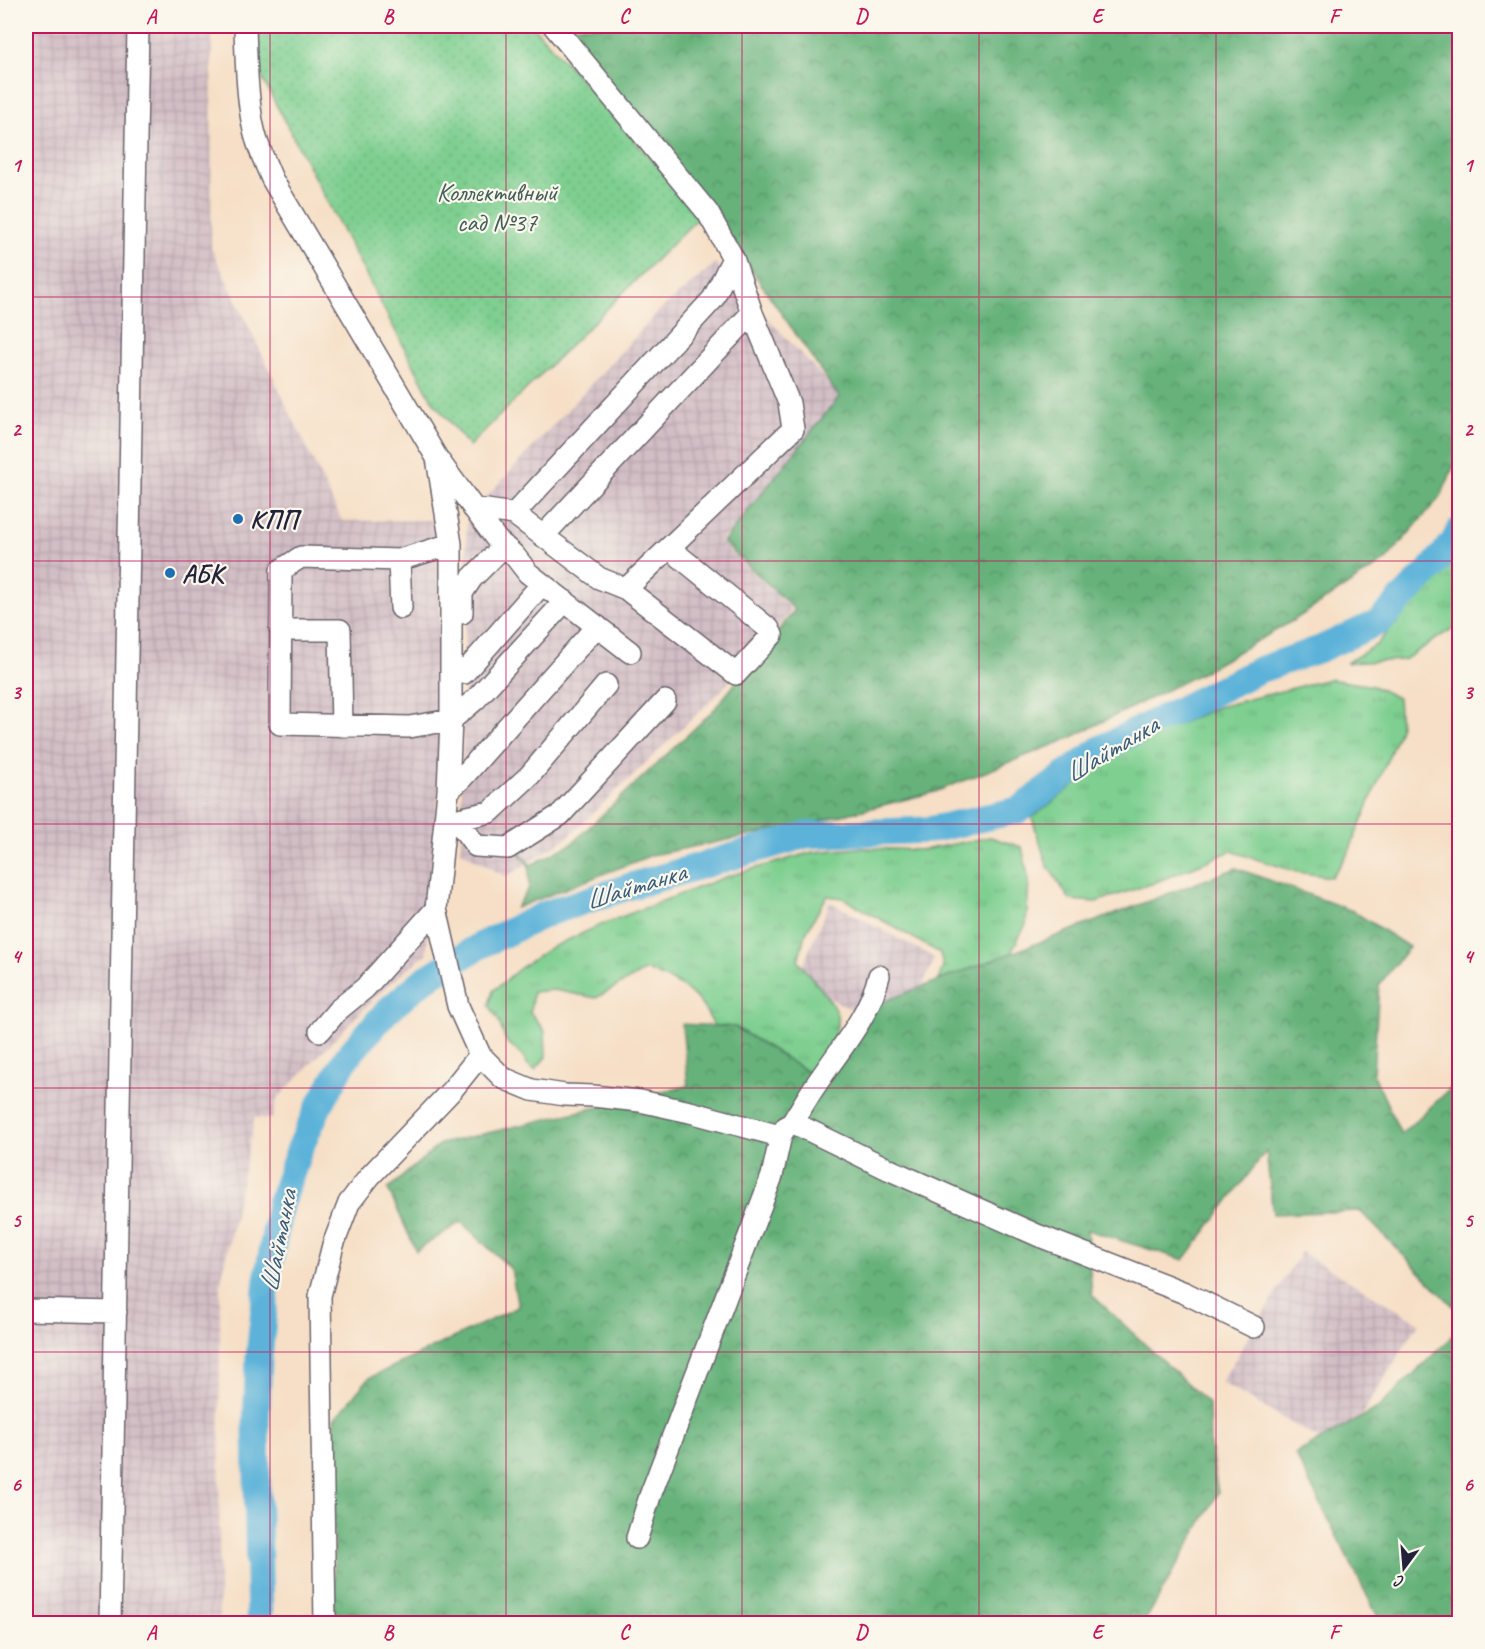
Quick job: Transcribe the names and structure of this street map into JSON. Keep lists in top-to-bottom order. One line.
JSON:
{"water":["Шайтанка"],"parks":["Коллективный сад №37"],"places":["КПП","АБК"],"north":"bottom","grid":{"columns":["A","B","C","D","E","F"],"rows":["1","2","3","4","5","6"]}}
